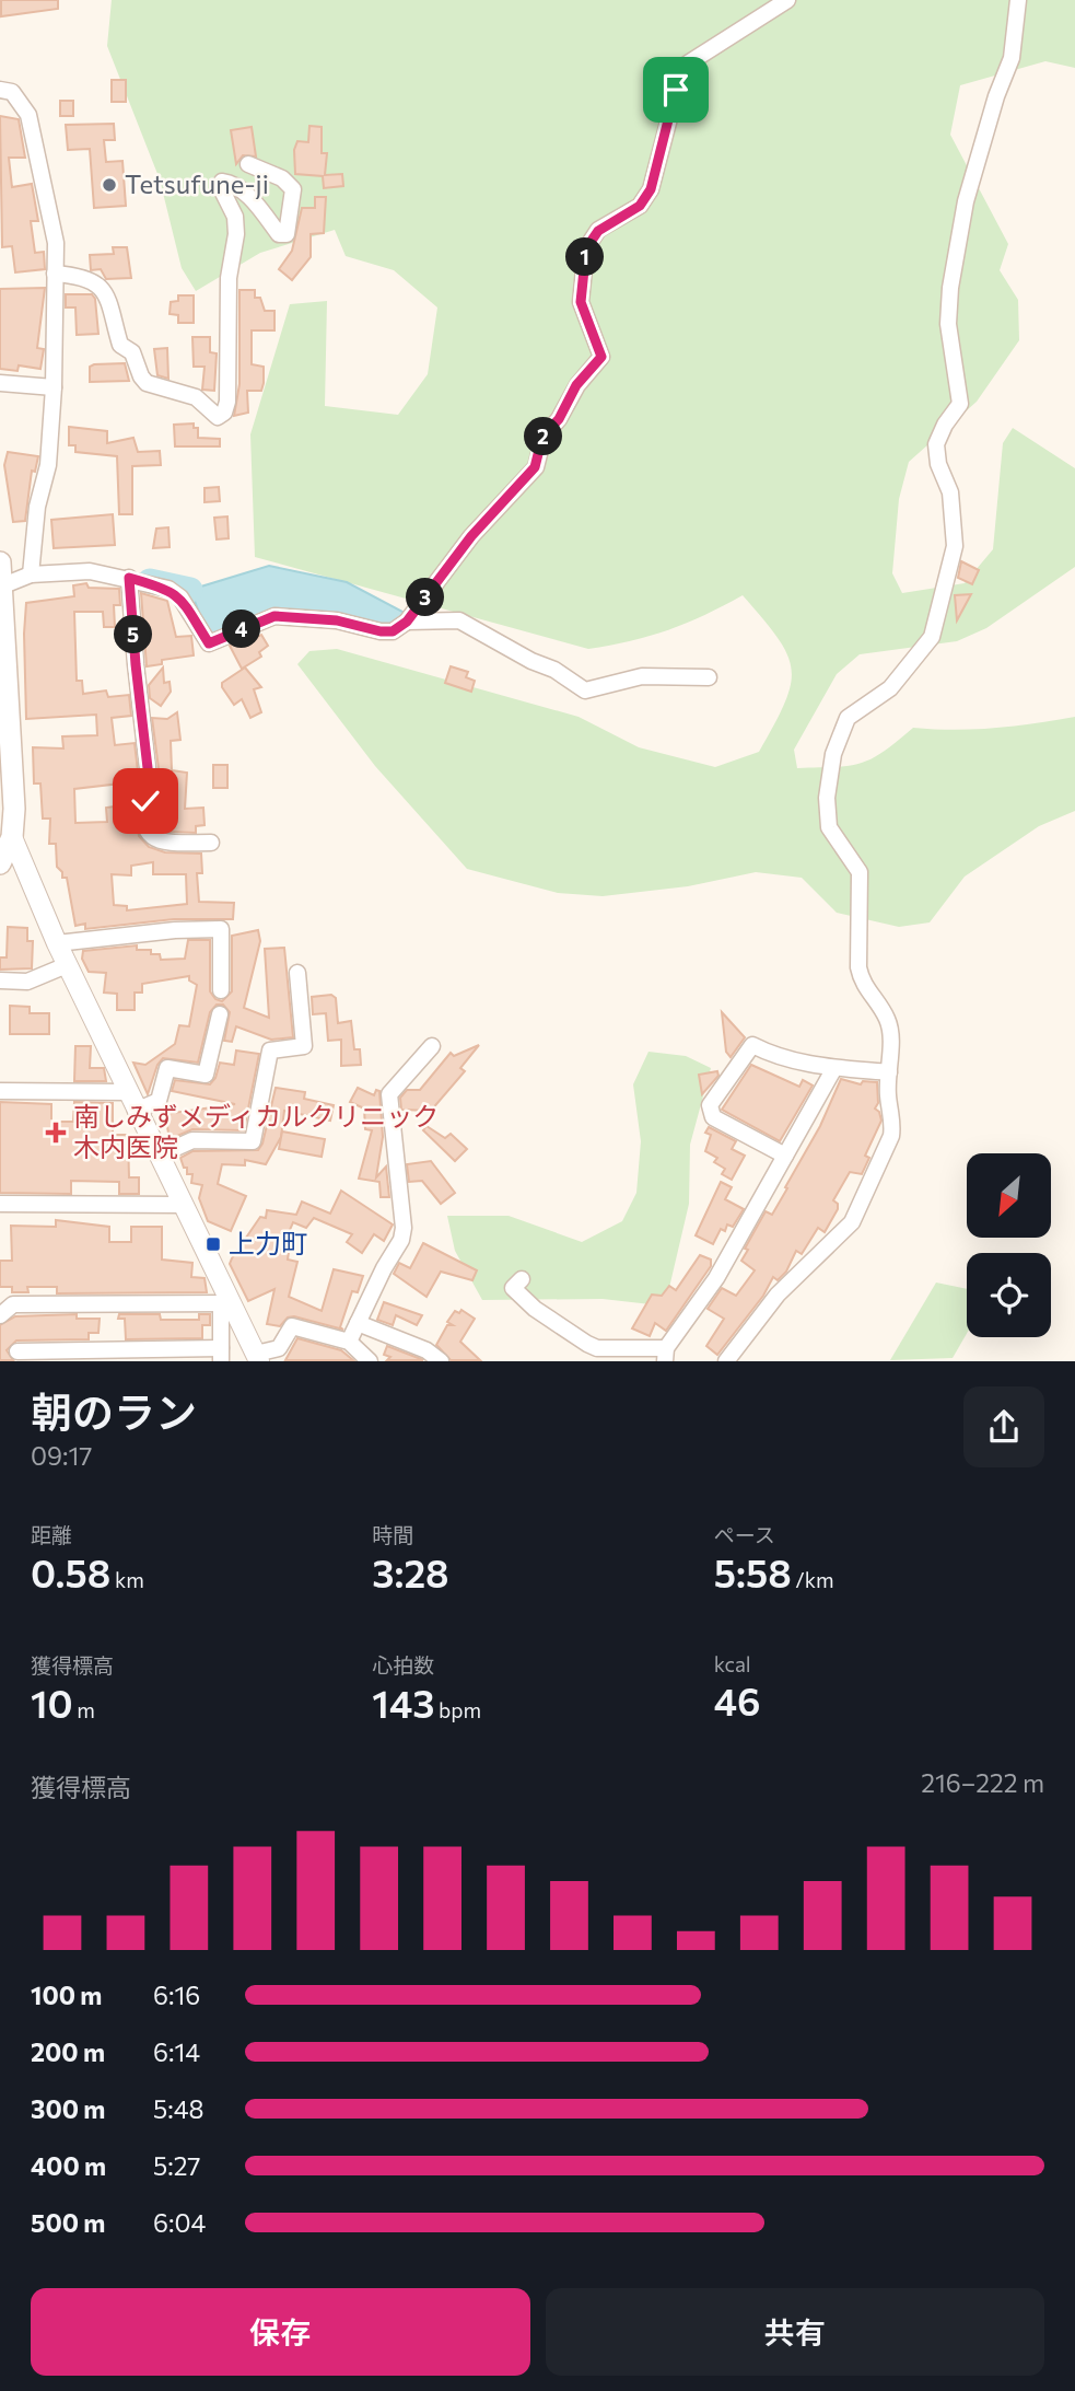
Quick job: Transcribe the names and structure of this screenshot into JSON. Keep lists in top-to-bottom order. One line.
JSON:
{"places":{"other":["Tetsufune-ji"],"health":["南しみずメディカルクリニック 木内医院"],"transit":["上力町"]},"north":"bottom left","page":{"pins":["1","2","3","4","5"],"heading":["朝のラン","09:17"],"stats":[["距離","0.58 km"],["時間","3:28"],["ペース","5:58 /km"],["獲得標高","10 m"],["心拍数","143 bpm"],["kcal","46"]],"chart":["獲得標高","216–222 m"],"list":[{"name":"100 m","note":"6:16"},{"name":"200 m","note":"6:14"},{"name":"300 m","note":"5:48"},{"name":"400 m","note":"5:27"},{"name":"500 m","note":"6:04"}],"buttons":["保存","共有"]}}
